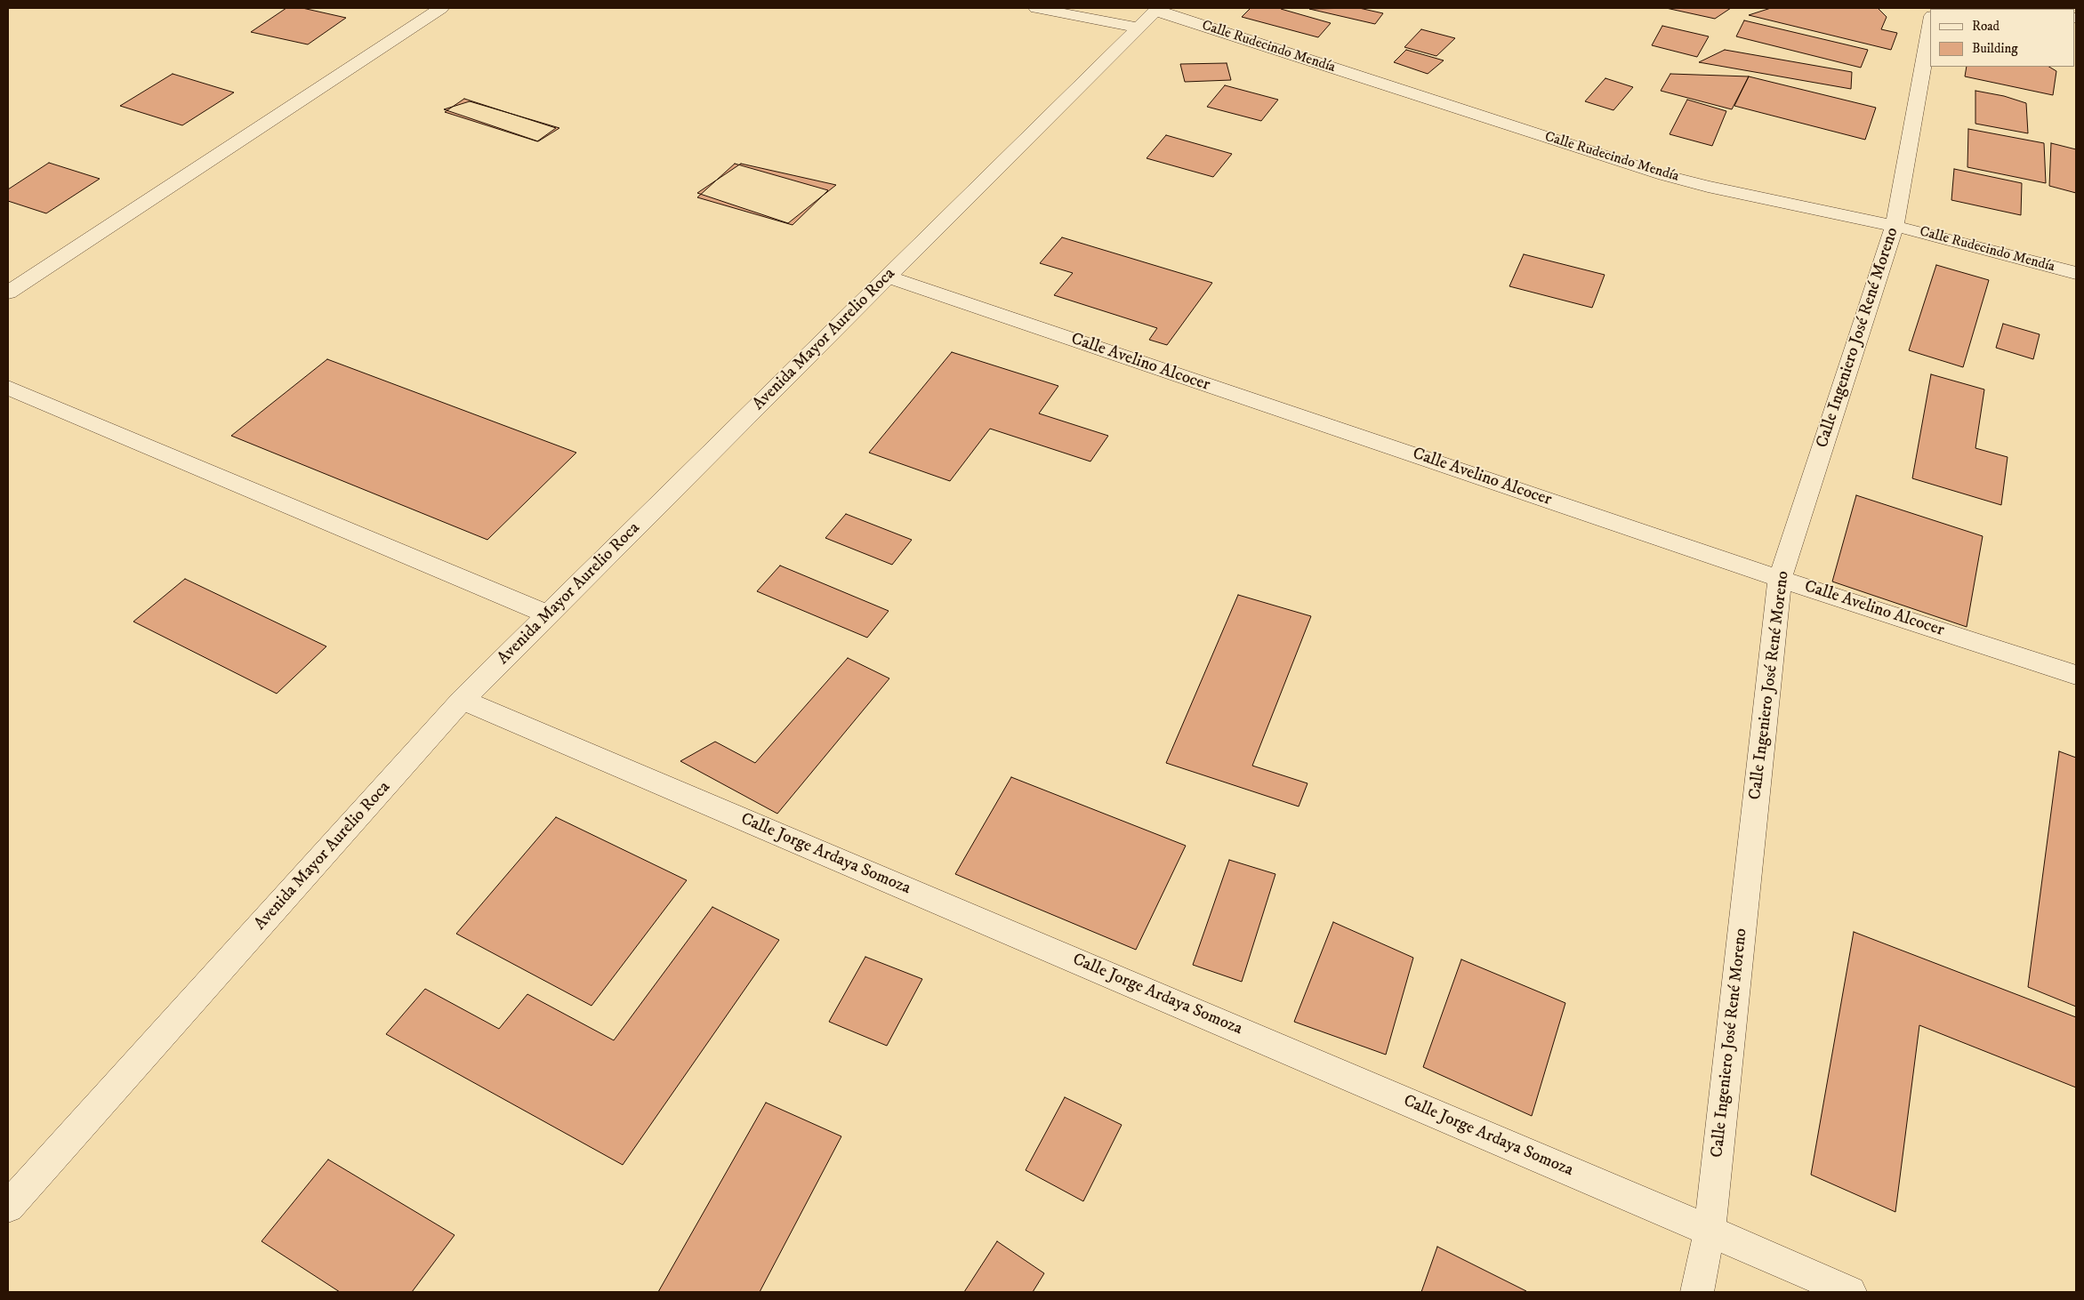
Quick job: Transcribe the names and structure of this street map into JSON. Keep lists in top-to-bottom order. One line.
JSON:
{"streets":{"street":["Calle Rudecindo Mendía","Calle Ingeniero José René Moreno","Avenida Mayor Aurelio Roca","Calle Avelino Alcocer","Calle Jorge Ardaya Somoza"]},"crossings":[["Calle Rudecindo Mendía","Calle Ingeniero José René Moreno"],["Calle Rudecindo Mendía","Avenida Mayor Aurelio Roca"],["Calle Ingeniero José René Moreno","Calle Avelino Alcocer"],["Calle Ingeniero José René Moreno","Calle Jorge Ardaya Somoza"],["Avenida Mayor Aurelio Roca","Calle Avelino Alcocer"],["Avenida Mayor Aurelio Roca","Calle Jorge Ardaya Somoza"]],"legend":["Road","Building"]}
